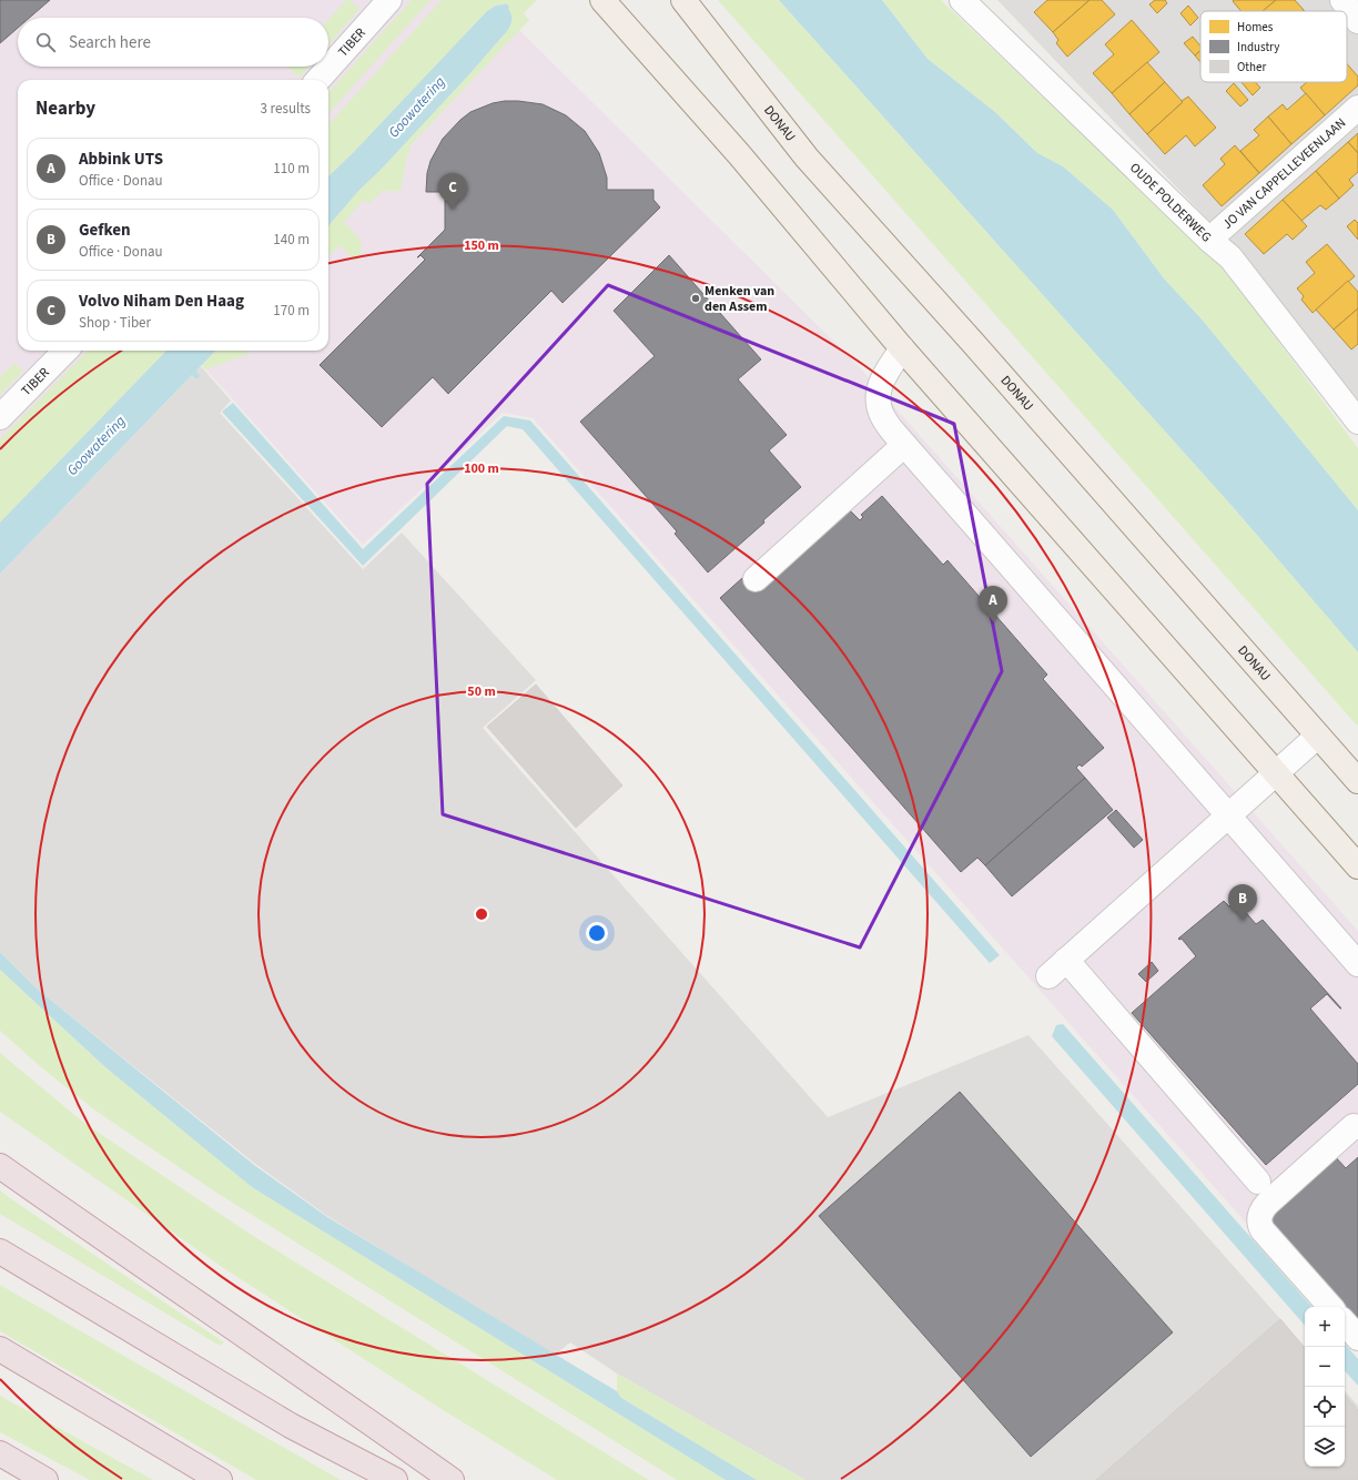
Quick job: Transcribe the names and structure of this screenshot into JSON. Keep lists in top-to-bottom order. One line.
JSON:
{"streets":{"main road":["DONAU"],"street":["TIBER","JO VAN CAPPELLEVEENLAAN","OUDE POLDERWEG"]},"crossings":[["JO VAN CAPPELLEVEENLAAN","OUDE POLDERWEG"]],"water":["Goowatering"],"places":["Menken van den Assem"],"legend":["Homes","Industry","Other"],"page":{"search":"Search here","heading":["Nearby","3 results"],"list":[{"mark":"A","name":"Abbink UTS","note":"Office · Donau","value":"110 m"},{"mark":"B","name":"Gefken","note":"Office · Donau","value":"140 m"},{"mark":"C","name":"Volvo Niham Den Haag","note":"Shop · Tiber","value":"170 m"}],"pins":["C","A","B"],"map_buttons":["+","−"]},"rings":["150 m","100 m","50 m"]}
